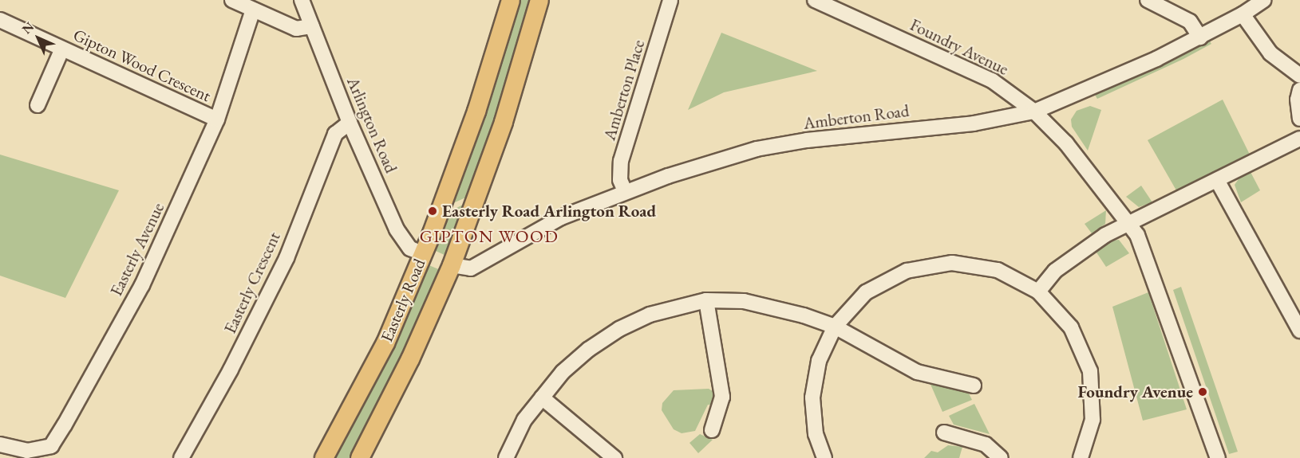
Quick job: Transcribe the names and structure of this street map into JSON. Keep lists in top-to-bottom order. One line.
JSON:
{"streets":{"main road":["Easterly Road"],"street":["Foundry Avenue","Gipton Wood Crescent","Amberton Place","Amberton Road","Arlington Road","Easterly Avenue","Easterly Crescent"]},"crossings":[["Foundry Avenue","Amberton Road"],["Gipton Wood Crescent","Easterly Avenue"],["Amberton Place","Amberton Road"],["Amberton Road","Easterly Road"],["Arlington Road","Easterly Crescent"],["Arlington Road","Easterly Road"]],"districts":["GIPTON WOOD"],"places":["Easterly Road Arlington Road","Foundry Avenue"],"north":"top left"}
